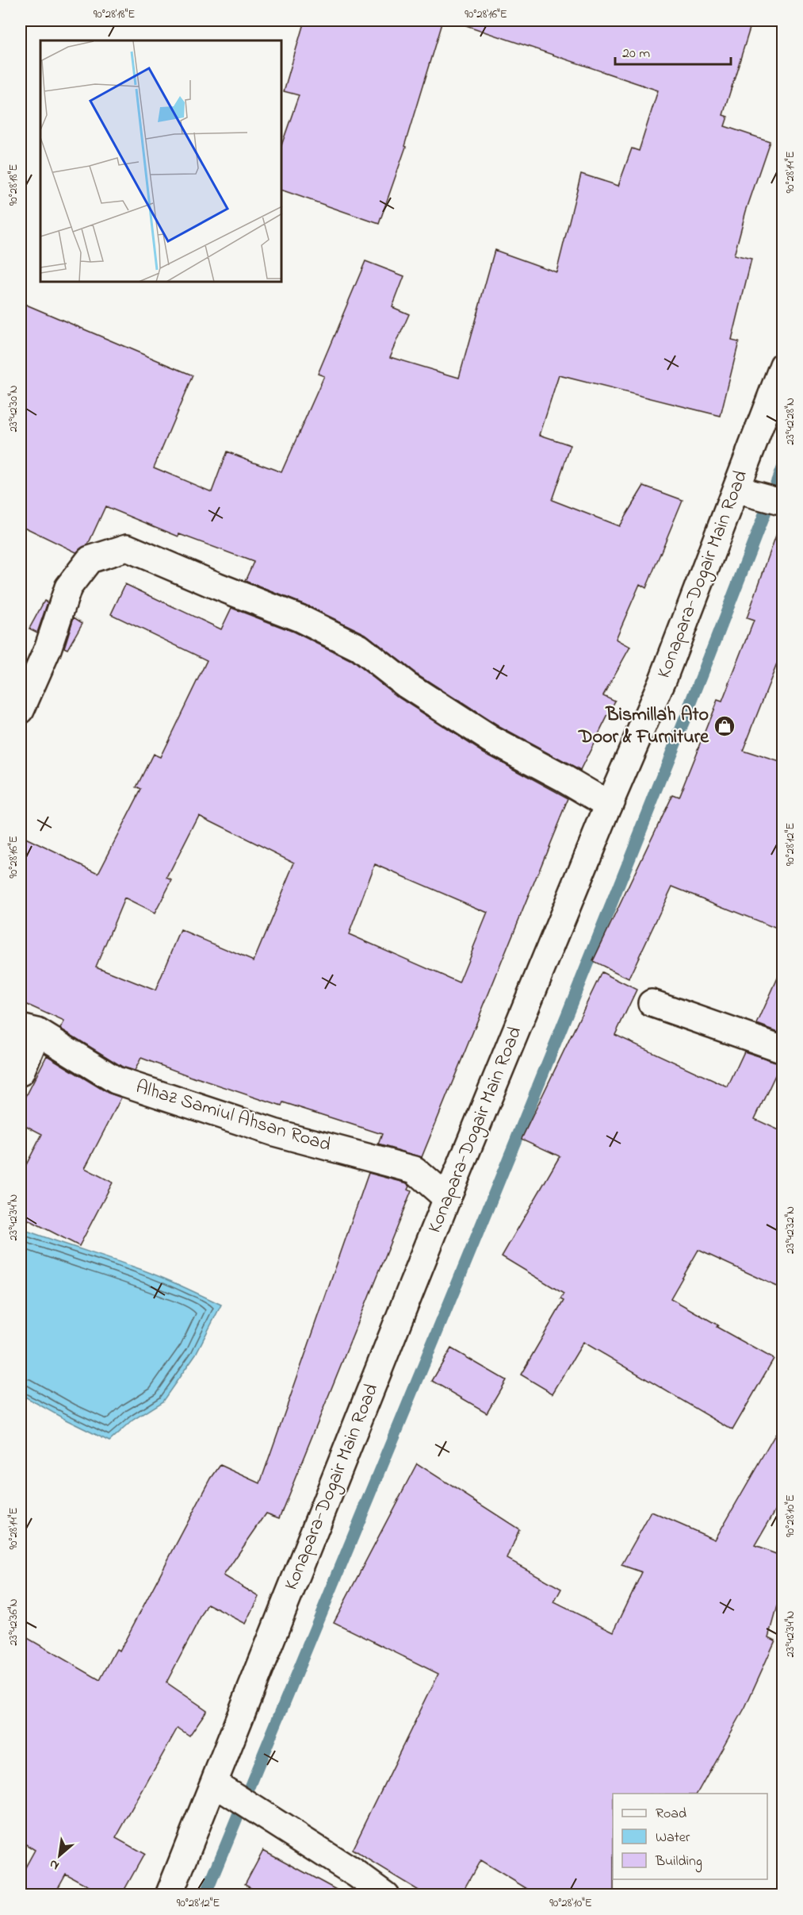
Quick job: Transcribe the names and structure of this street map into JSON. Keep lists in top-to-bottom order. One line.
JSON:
{"streets":{"main road":["Konapara-Dogair Main Road","Alhaz Samiul Ahsan Road"]},"crossings":[["Konapara-Dogair Main Road","Alhaz Samiul Ahsan Road"]],"places":{"shop":["Bismillah Ato Door & Furniture"]},"legend":["Road","Water","Building"],"scale_bar":"20 m","north":"bottom left","coordinates":["90°28'18\"E","90°28'16\"E","90°28'14\"E","23°42'30\"N","23°42'28\"N","90°28'12\"E","23°42'34\"N","23°42'32\"N","90°28'10\"E","23°42'36\"N"]}
